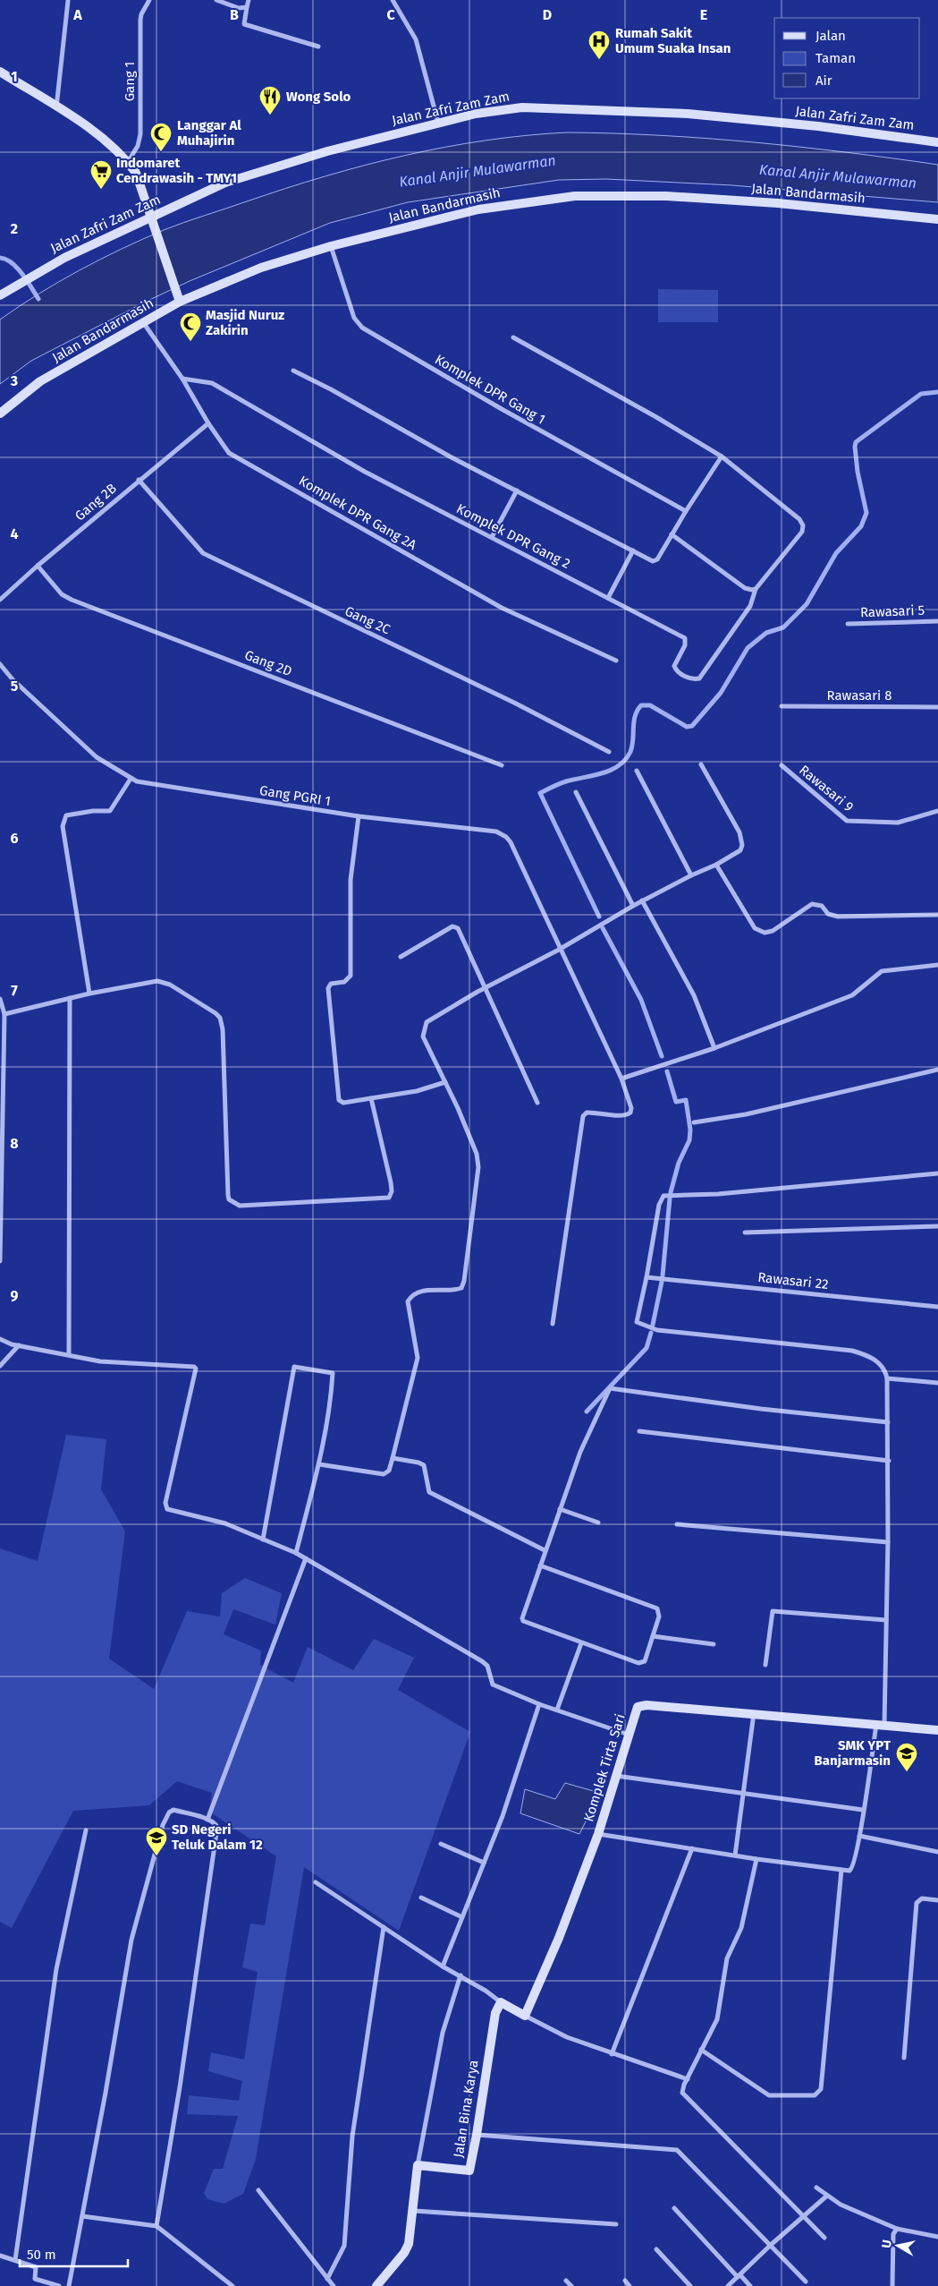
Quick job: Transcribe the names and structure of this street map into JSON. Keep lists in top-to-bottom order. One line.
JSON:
{"streets":{"street":["Gang 1","Jalan Zafri Zam Zam","Jalan Bandarmasih","Komplek DPR Gang 1","Gang 2B","Komplek DPR Gang 2A","Komplek DPR Gang 2","Rawasari 5","Gang 2C","Gang 2D","Rawasari 8","Rawasari 9","Gang PGRI 1","Rawasari 22","Komplek Tirta Sari","Jalan Bina Karya"]},"crossings":[["Jalan Bandarmasih","Komplek DPR Gang 1"],["Jalan Bandarmasih","Komplek DPR Gang 2A"],["Gang 2B","Komplek DPR Gang 2A"],["Gang 2B","Gang 2C"],["Gang 2B","Gang 2D"],["Komplek DPR Gang 2A","Komplek DPR Gang 2"]],"water":["Kanal Anjir Mulawarman"],"places":{"hospital":["Rumah Sakit Umum Suaka Insan"],"restaurant":["Wong Solo"],"mosque":["Langgar Al Muhajirin","Masjid Nuruz Zakirin"],"supermarket":["Indomaret Cendrawasih - TMY1"],"school or university":["SMK YPT Banjarmasin","SD Negeri Teluk Dalam 12"]},"legend":["Jalan","Taman","Air"],"scale_bar":"50 m","north":"left","grid":{"columns":["A","B","C","D","E"],"rows":["1","2","3","4","5","6","7","8","9"]}}
